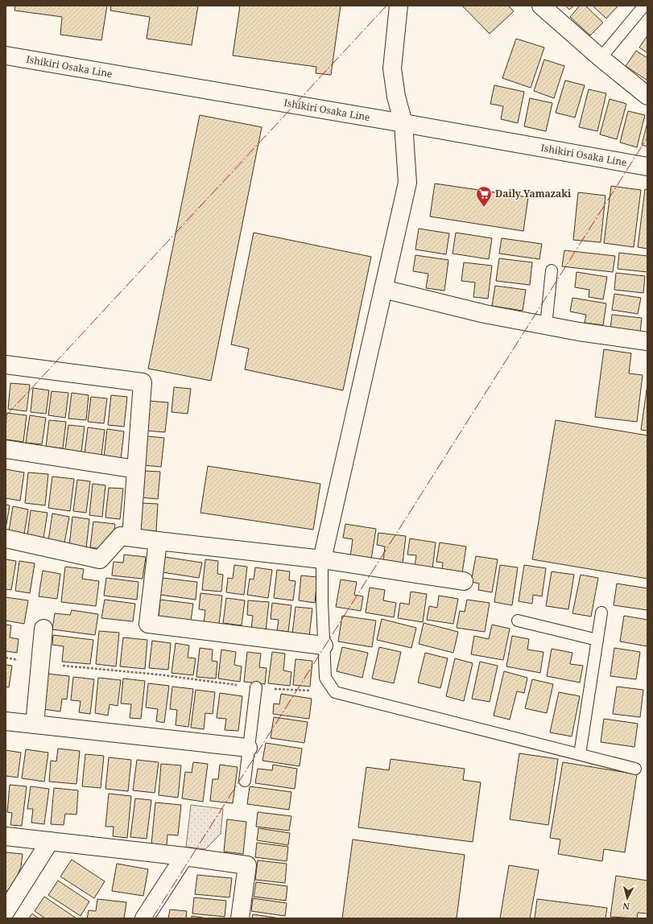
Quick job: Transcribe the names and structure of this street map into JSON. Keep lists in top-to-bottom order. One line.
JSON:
{"streets":{"street":["Ishikiri Osaka Line"]},"places":{"supermarket":["Daily Yamazaki"]},"north":"bottom"}
